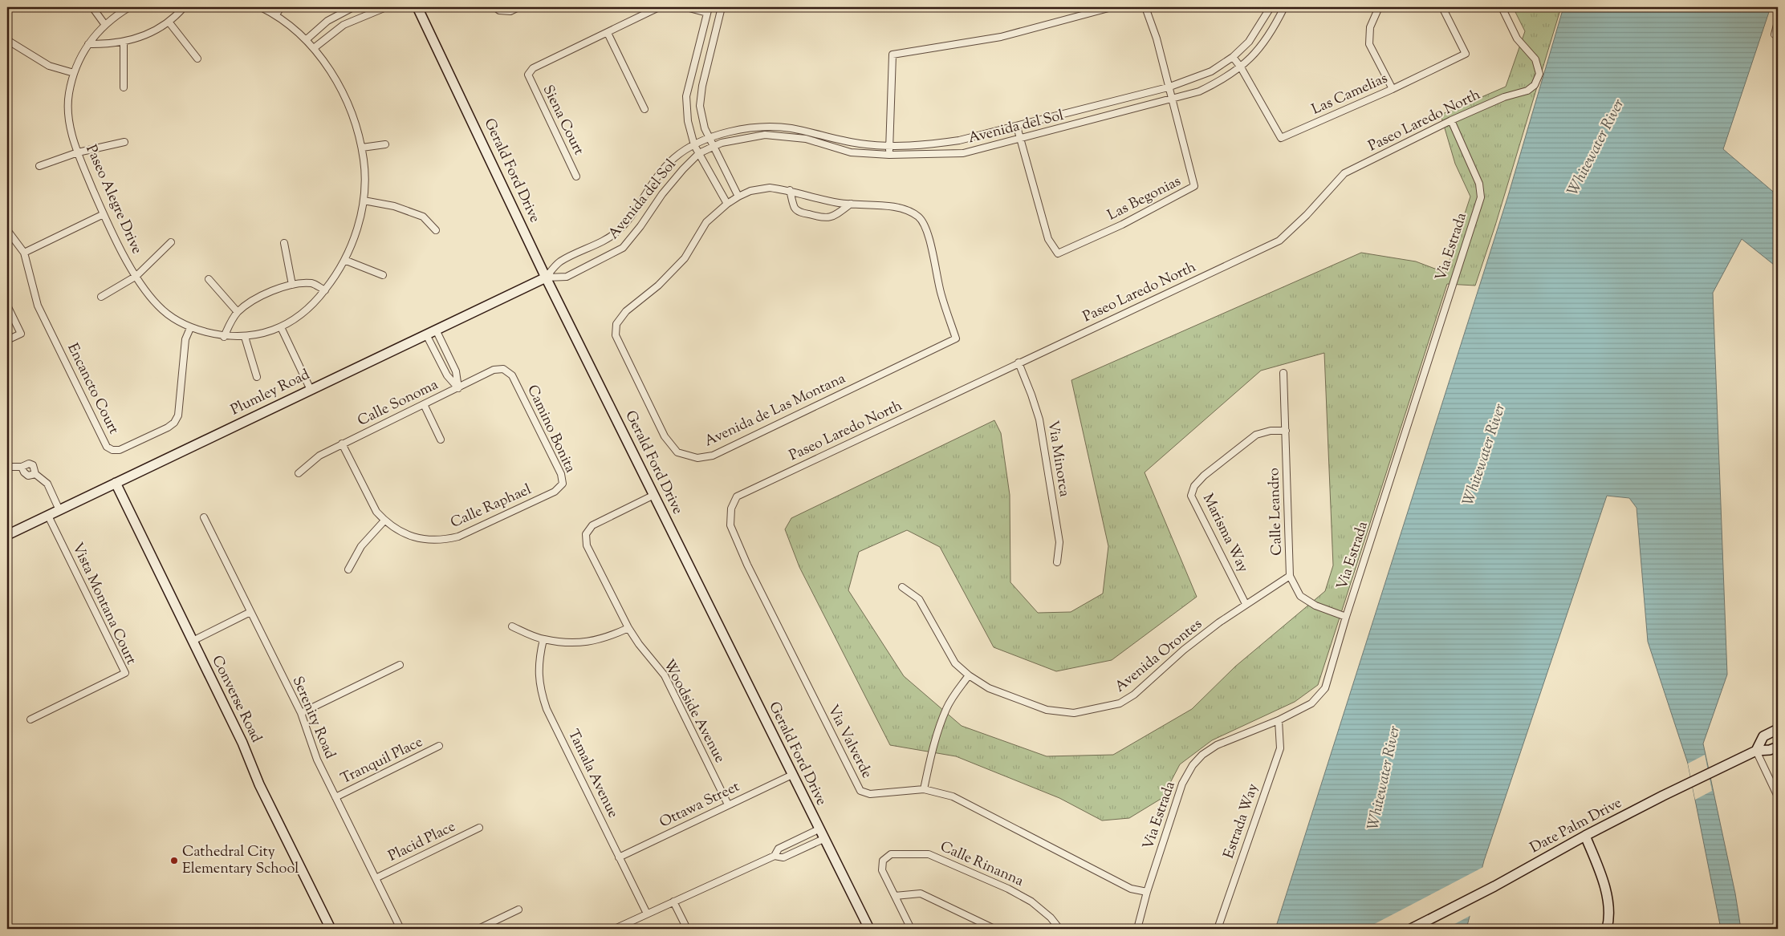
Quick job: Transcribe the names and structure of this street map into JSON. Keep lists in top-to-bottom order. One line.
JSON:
{"streets":{"main road":["Gerald Ford Drive","Plumley Road","Converse Road","Date Palm Drive"],"street":["Las Camelias","Siena Court","Paseo Laredo North","Avenida del Sol","Las Begonias","Paseo Alegre Drive","Via Estrada","Encancto Court","Calle Sonoma","Avenida de Las Montana","Camino Bonita","Via Minorca","Calle Raphael","Calle Leandro","Marisma Way","Vista Montana Court","Avenida Orontes","Woodside Avenue","Serenity Road","Via Valverde","Tranquil Place","Tamala Avenue","Ottawa Street","Estrada Way","Placid Place","Calle Rinanna"]},"crossings":[["Las Camelias","Avenida del Sol"],["Paseo Laredo North","Via Estrada"],["Paseo Laredo North","Via Minorca"],["Paseo Laredo North","Via Valverde"],["Avenida del Sol","Gerald Ford Drive"],["Avenida del Sol","Las Begonias"],["Avenida del Sol","Plumley Road"],["Gerald Ford Drive","Plumley Road"],["Gerald Ford Drive","Woodside Avenue"],["Gerald Ford Drive","Ottawa Street"],["Paseo Alegre Drive","Encancto Court"],["Via Estrada","Calle Leandro"],["Via Estrada","Via Valverde"],["Via Estrada","Estrada Way"],["Plumley Road","Vista Montana Court"],["Plumley Road","Converse Road"],["Calle Sonoma","Camino Bonita"],["Calle Sonoma","Calle Raphael"],["Camino Bonita","Calle Raphael"],["Calle Leandro","Marisma Way"],["Calle Leandro","Avenida Orontes"],["Marisma Way","Avenida Orontes"],["Woodside Avenue","Ottawa Street"],["Serenity Road","Tranquil Place"],["Serenity Road","Placid Place"],["Tamala Avenue","Ottawa Street"]],"water":["Whitewater River"],"places":["Cathedral City Elementary School"]}
